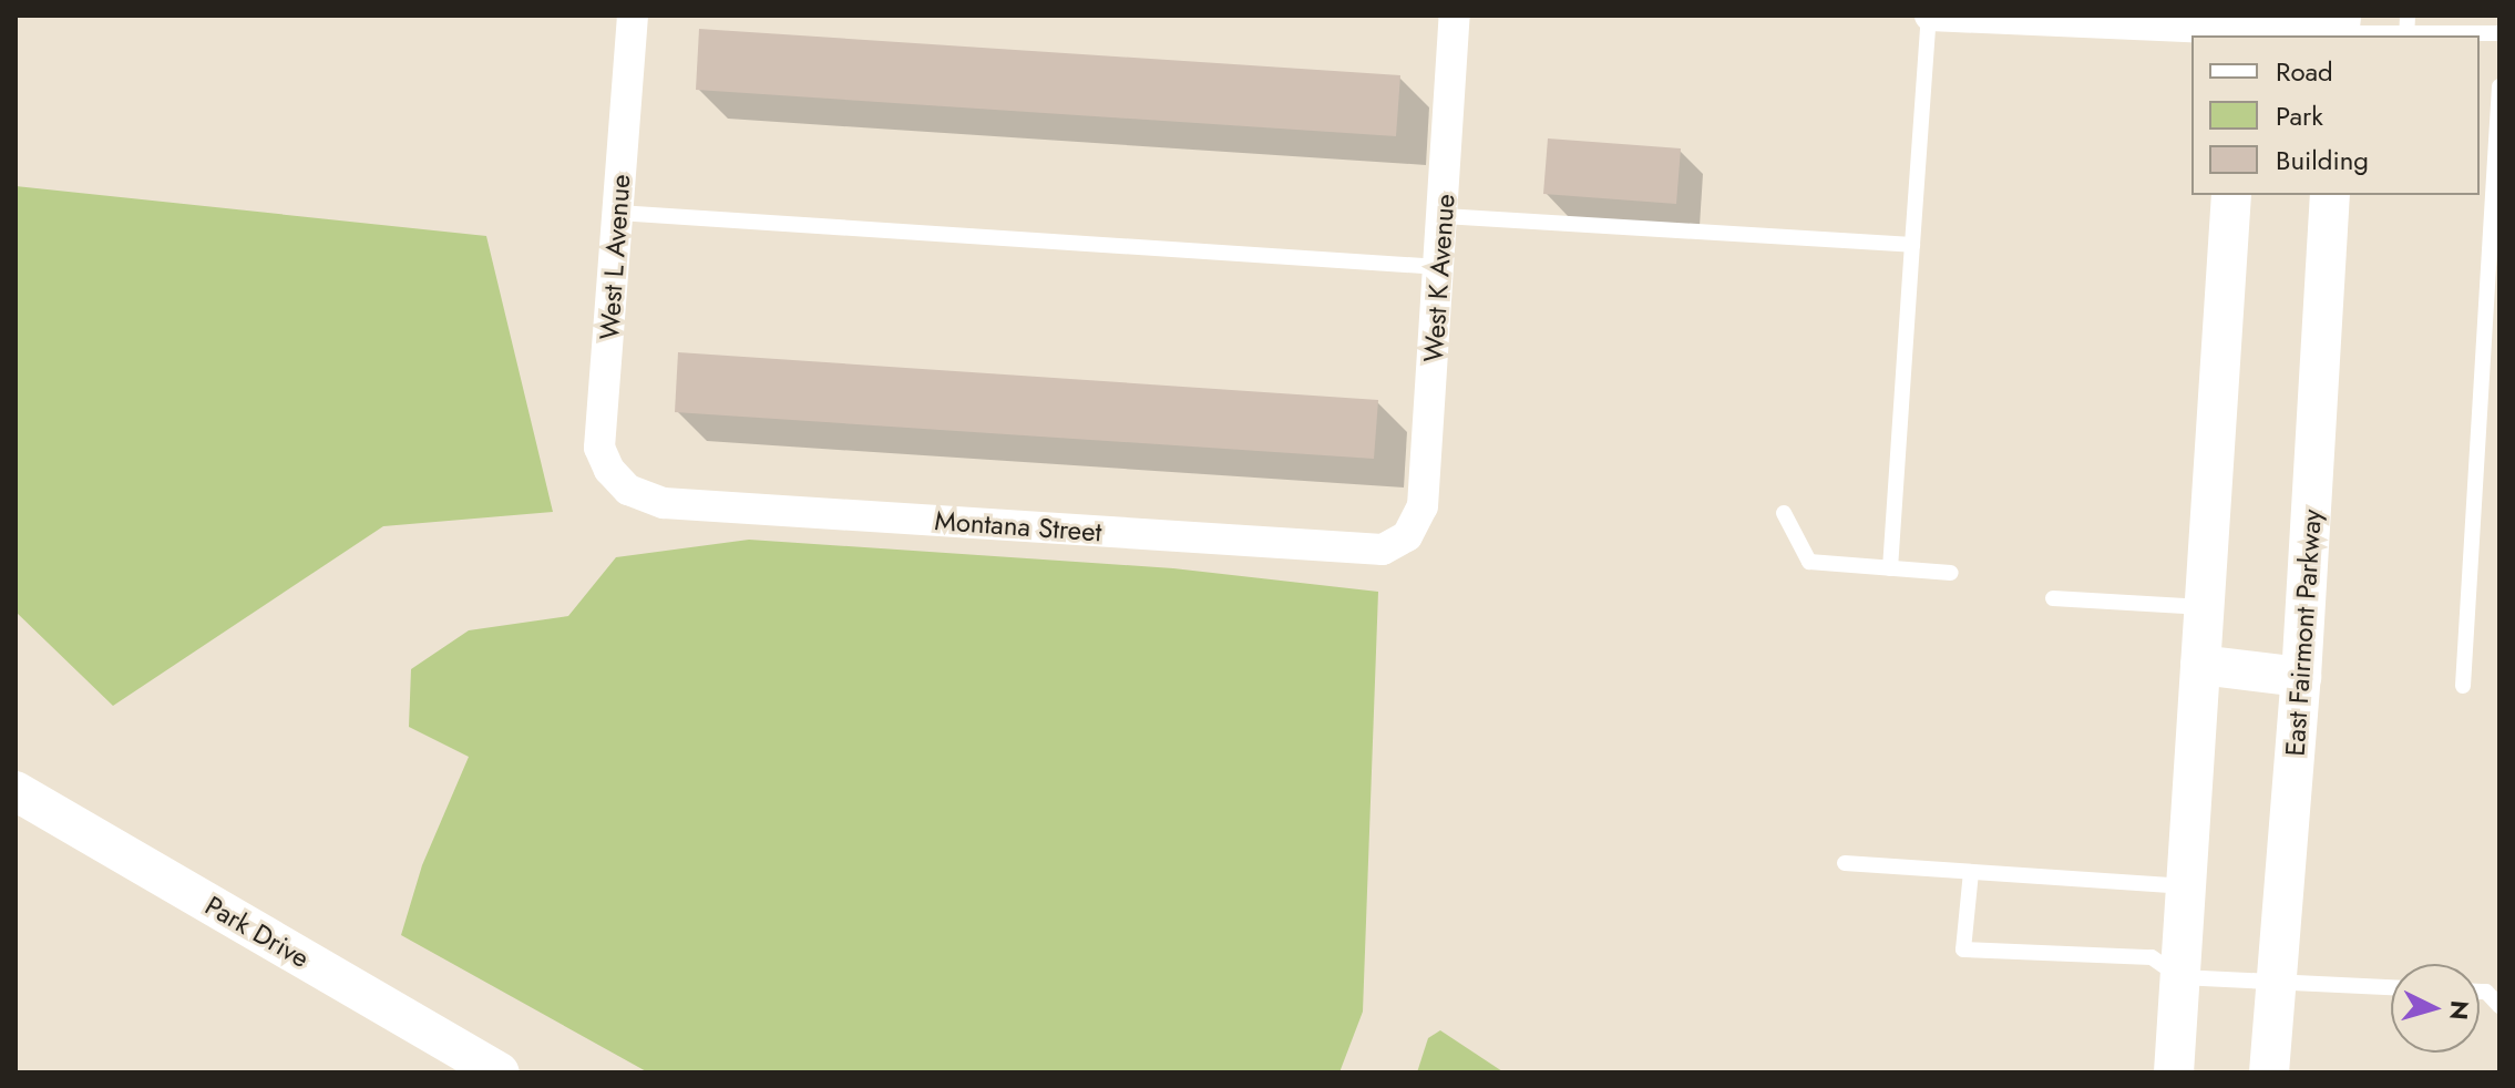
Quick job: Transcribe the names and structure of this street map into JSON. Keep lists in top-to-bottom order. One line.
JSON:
{"streets":{"street":["West L Avenue","West K Avenue","Montana Street","East Fairmont Parkway","Park Drive"]},"crossings":[["West L Avenue","Montana Street"],["West K Avenue","Montana Street"]],"legend":["Road","Park","Building"],"north":"right"}
